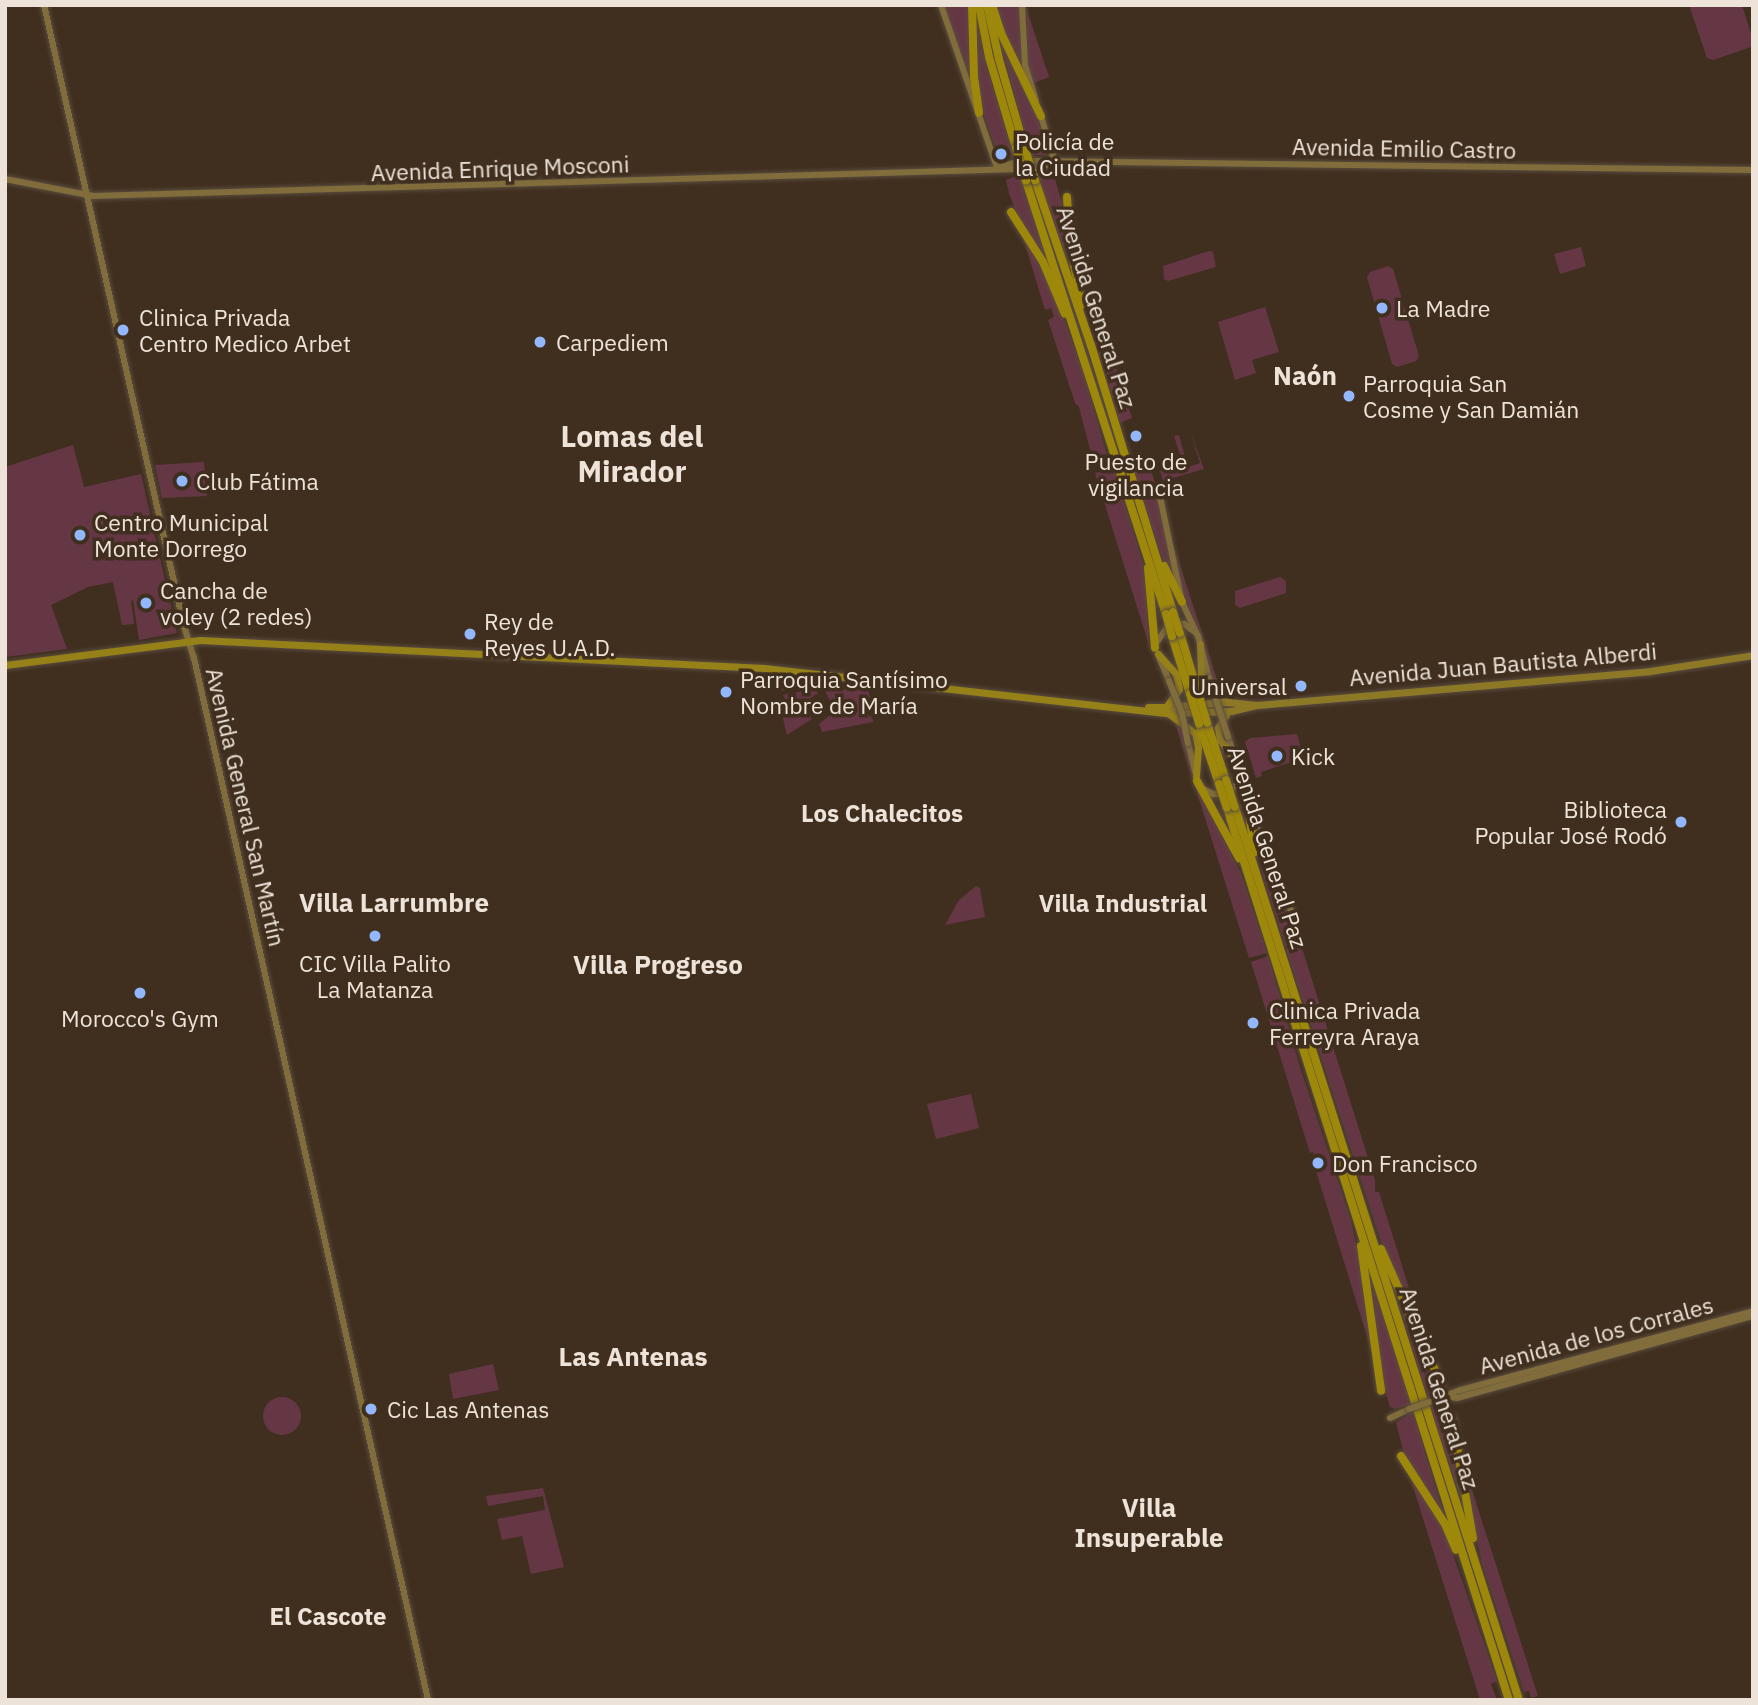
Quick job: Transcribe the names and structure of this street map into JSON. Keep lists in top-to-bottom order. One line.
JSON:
{"streets":{"highway":["Avenida General Paz"],"main road":["Avenida Emilio Castro","Avenida Enrique Mosconi","Avenida Juan Bautista Alberdi","Avenida General San Martín","Avenida de los Corrales"]},"crossings":[["Avenida Enrique Mosconi","Avenida General San Martín"]],"districts":["Naón","Lomas del Mirador","Los Chalecitos","Villa Larrumbre","Villa Industrial","Villa Progreso","Las Antenas","Villa Insuperable","El Cascote"],"places":["Policía de la Ciudad","La Madre","Clinica Privada Centro Medico Arbet","Carpediem","Parroquia San Cosme y San Damián","Puesto de vigilancia","Club Fátima","Centro Municipal Monte Dorrego","Cancha de voley (2 redes)","Rey de Reyes U.A.D.","Universal","Parroquia Santísimo Nombre de María","Kick","Biblioteca Popular José Rodó","CIC Villa Palito La Matanza","Morocco's Gym","Clinica Privada Ferreyra Araya","Don Francisco","Cic Las Antenas"]}
